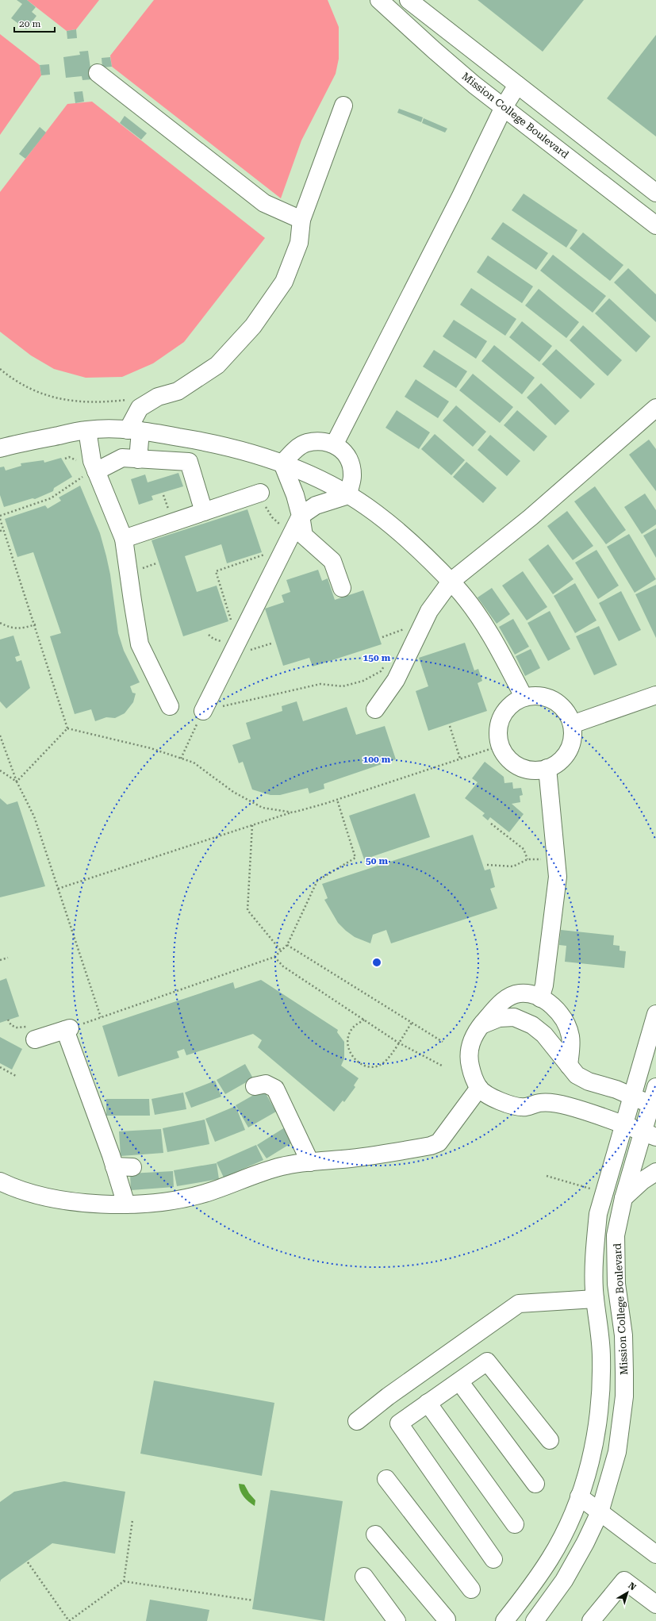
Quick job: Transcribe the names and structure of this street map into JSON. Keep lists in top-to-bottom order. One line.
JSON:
{"streets":{"street":["Mission College Boulevard"]},"scale_bar":"20 m","north":"top right","rings":["150 m","100 m","50 m"]}
